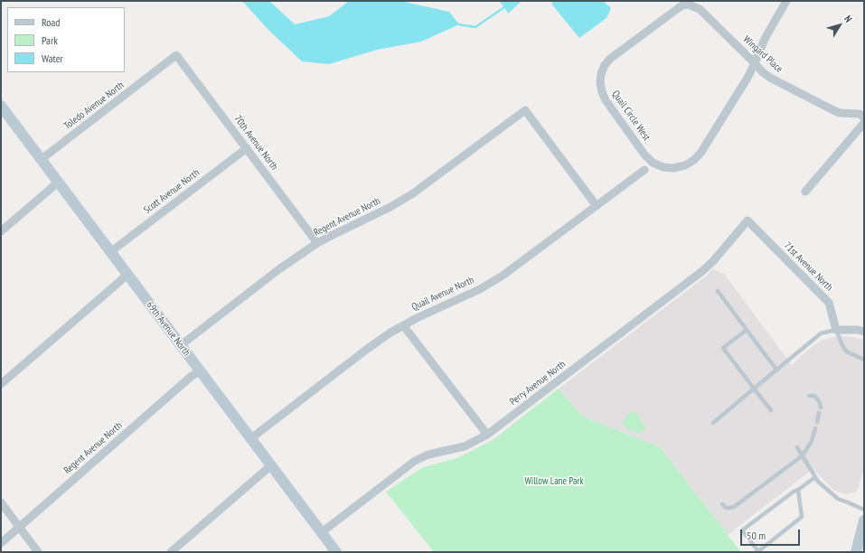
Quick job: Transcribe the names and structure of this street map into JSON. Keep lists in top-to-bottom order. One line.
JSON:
{"streets":{"street":["Wingard Place","Toledo Avenue North","Quail Circle West","70th Avenue North","Scott Avenue North","Regent Avenue North","71st Avenue North","Quail Avenue North","69th Avenue North","Perry Avenue North"]},"crossings":[["Wingard Place","Quail Circle West"],["Toledo Avenue North","70th Avenue North"],["Toledo Avenue North","69th Avenue North"],["70th Avenue North","Scott Avenue North"],["70th Avenue North","Regent Avenue North"],["Scott Avenue North","69th Avenue North"],["Regent Avenue North","Quail Avenue North"],["Regent Avenue North","69th Avenue North"],["71st Avenue North","Perry Avenue North"],["Quail Avenue North","69th Avenue North"],["69th Avenue North","Perry Avenue North"]],"parks":["Willow Lane Park"],"legend":["Road","Park","Water"],"scale_bar":"50 m","north":"top right"}
